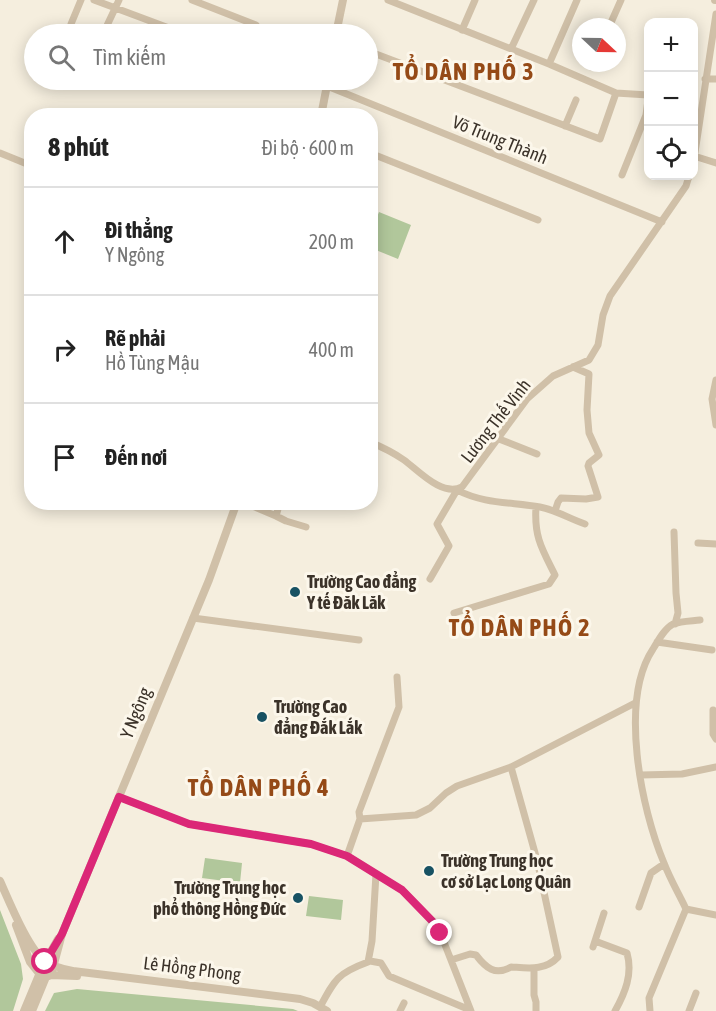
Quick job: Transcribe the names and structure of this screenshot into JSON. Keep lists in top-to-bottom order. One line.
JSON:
{"streets":{"street":["Võ Trung Thành","Lương Thế Vinh","Y Ngông","Lê Hồng Phong"]},"crossings":[["Võ Trung Thành","Lương Thế Vinh"],["Y Ngông","Lê Hồng Phong"]],"districts":["TỔ DÂN PHỐ 3","TỔ DÂN PHỐ 2","TỔ DÂN PHỐ 4"],"places":["Trường Cao đẳng Y tế Đăk Lăk","Trường Cao đẳng Đắk Lắk","Trường Trung học cơ sở Lạc Long Quân","Trường Trung học phổ thông Hồng Đức"],"north":"right","page":{"map_buttons":["+","−"],"search":"Tìm kiếm","heading":["8 phút","Đi bộ · 600 m"],"list":[["Đi thẳng","Y Ngông","200 m"],["Rẽ phải","Hồ Tùng Mậu","400 m"],"Đến nơi"]}}
